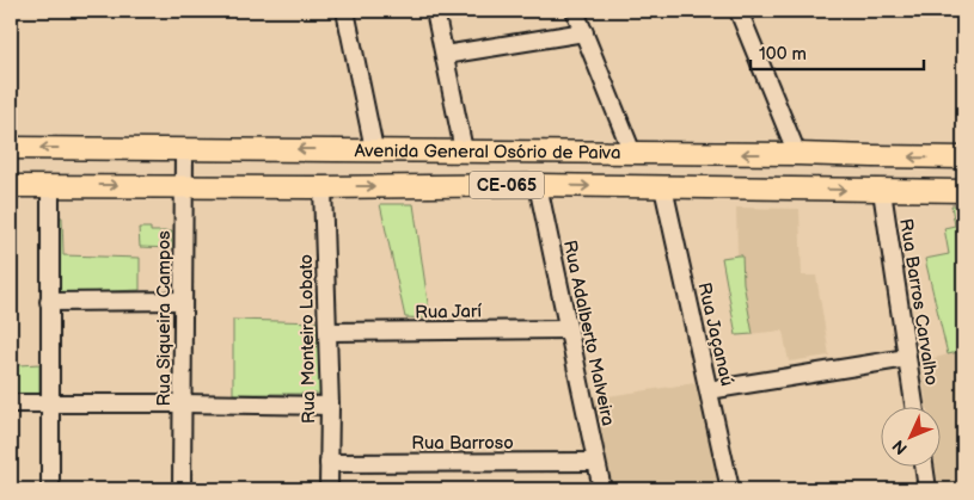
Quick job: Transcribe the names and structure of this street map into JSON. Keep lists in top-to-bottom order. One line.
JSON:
{"streets":{"main road":["Avenida General Osório de Paiva","CE-065"],"street":["Rua Barros Carvalho","Rua Jarí","Rua Siqueira Campos","Rua Adalberto Malveira","Rua Jaçanaú","Rua Monteiro Lobato","Rua Barroso"]},"crossings":[["Avenida General Osório de Paiva","Rua Barros Carvalho"],["Avenida General Osório de Paiva","Rua Siqueira Campos"],["Avenida General Osório de Paiva","Rua Adalberto Malveira"],["Avenida General Osório de Paiva","Rua Jaçanaú"],["Avenida General Osório de Paiva","Rua Monteiro Lobato"],["Rua Jarí","Rua Adalberto Malveira"],["Rua Jarí","Rua Monteiro Lobato"],["Rua Adalberto Malveira","Rua Barroso"],["Rua Monteiro Lobato","Rua Barroso"]],"scale_bar":"100 m","north":"bottom left"}
